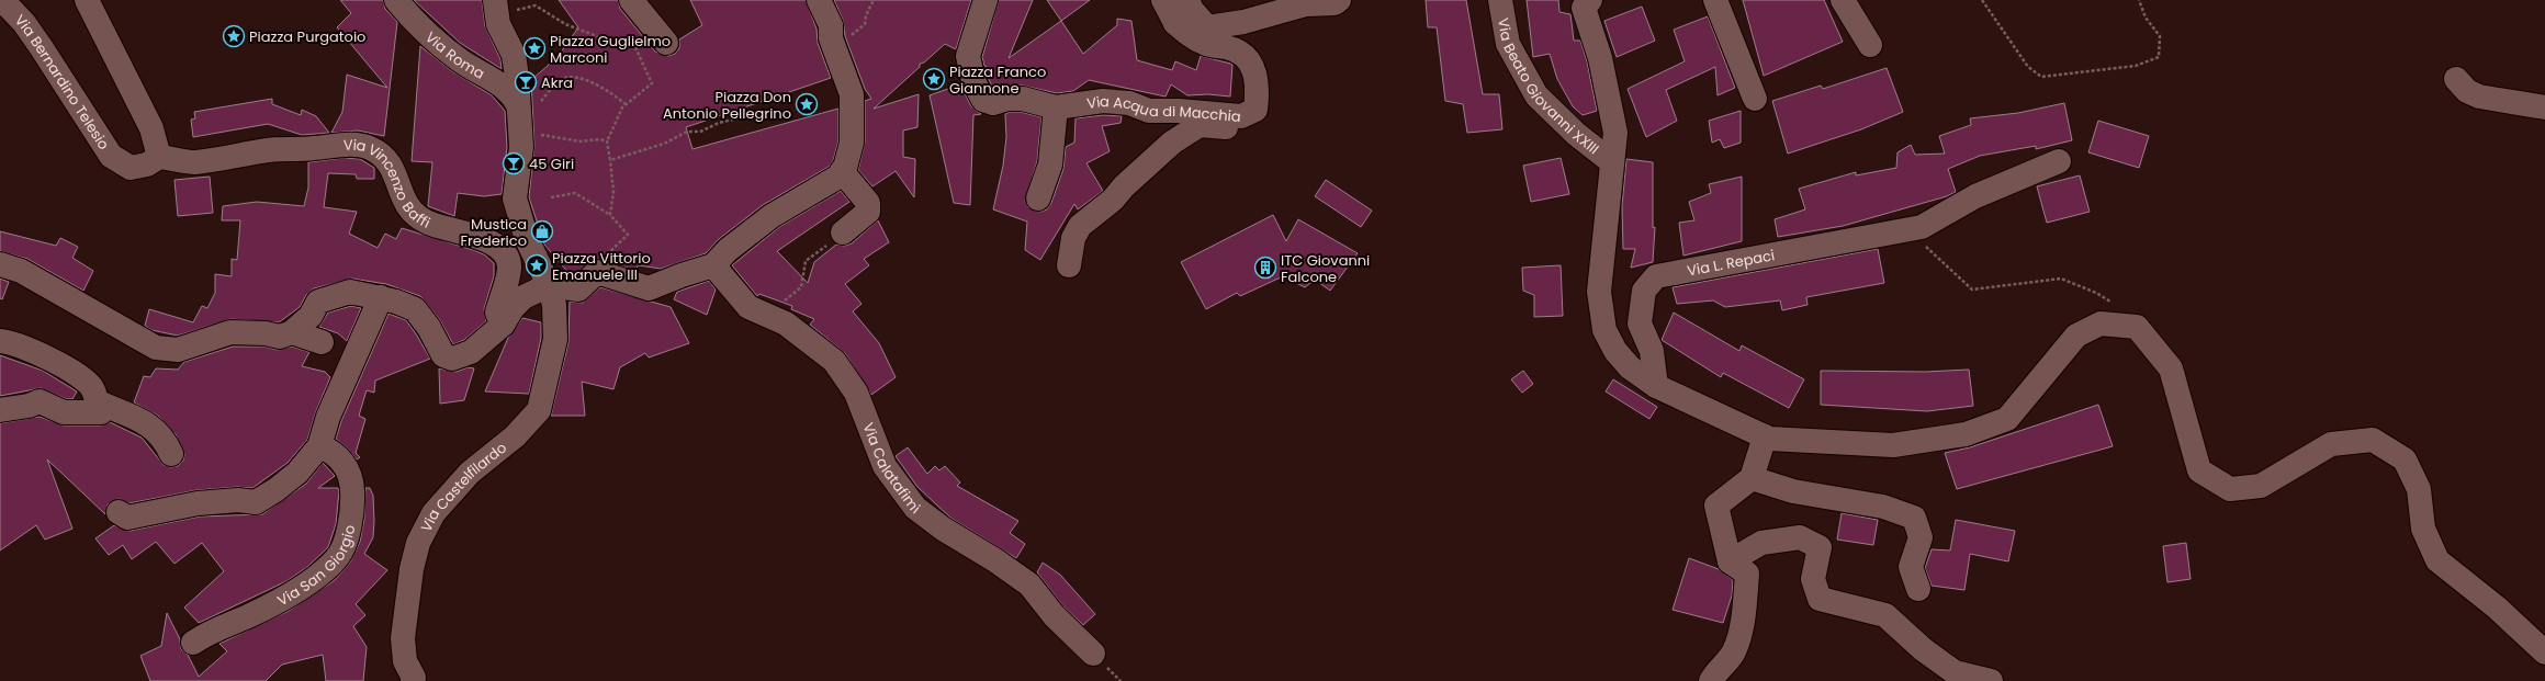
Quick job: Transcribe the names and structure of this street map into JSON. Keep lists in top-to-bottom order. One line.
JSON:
{"streets":{"street":["Via Roma","Via Bernardino Telesio","Via Beato Giovanni XXIII","Via Acqua di Macchia","Via Vincenzo Baffi","Via L. Repaci","Via Calatafimi","Via Castelfilardo","Via San Giorgio"]},"crossings":[["Via Bernardino Telesio","Via Vincenzo Baffi"]],"places":{"place":["Piazza Purgatoio","Piazza Guglielmo Marconi","Piazza Franco Giannone","Piazza Don Antonio Pellegrino","Piazza Vittorio Emanuele III"],"bar":["Akra","45 Giri"],"shop":["Mustica Frederico"],"building":["ITC Giovanni Falcone"]}}
